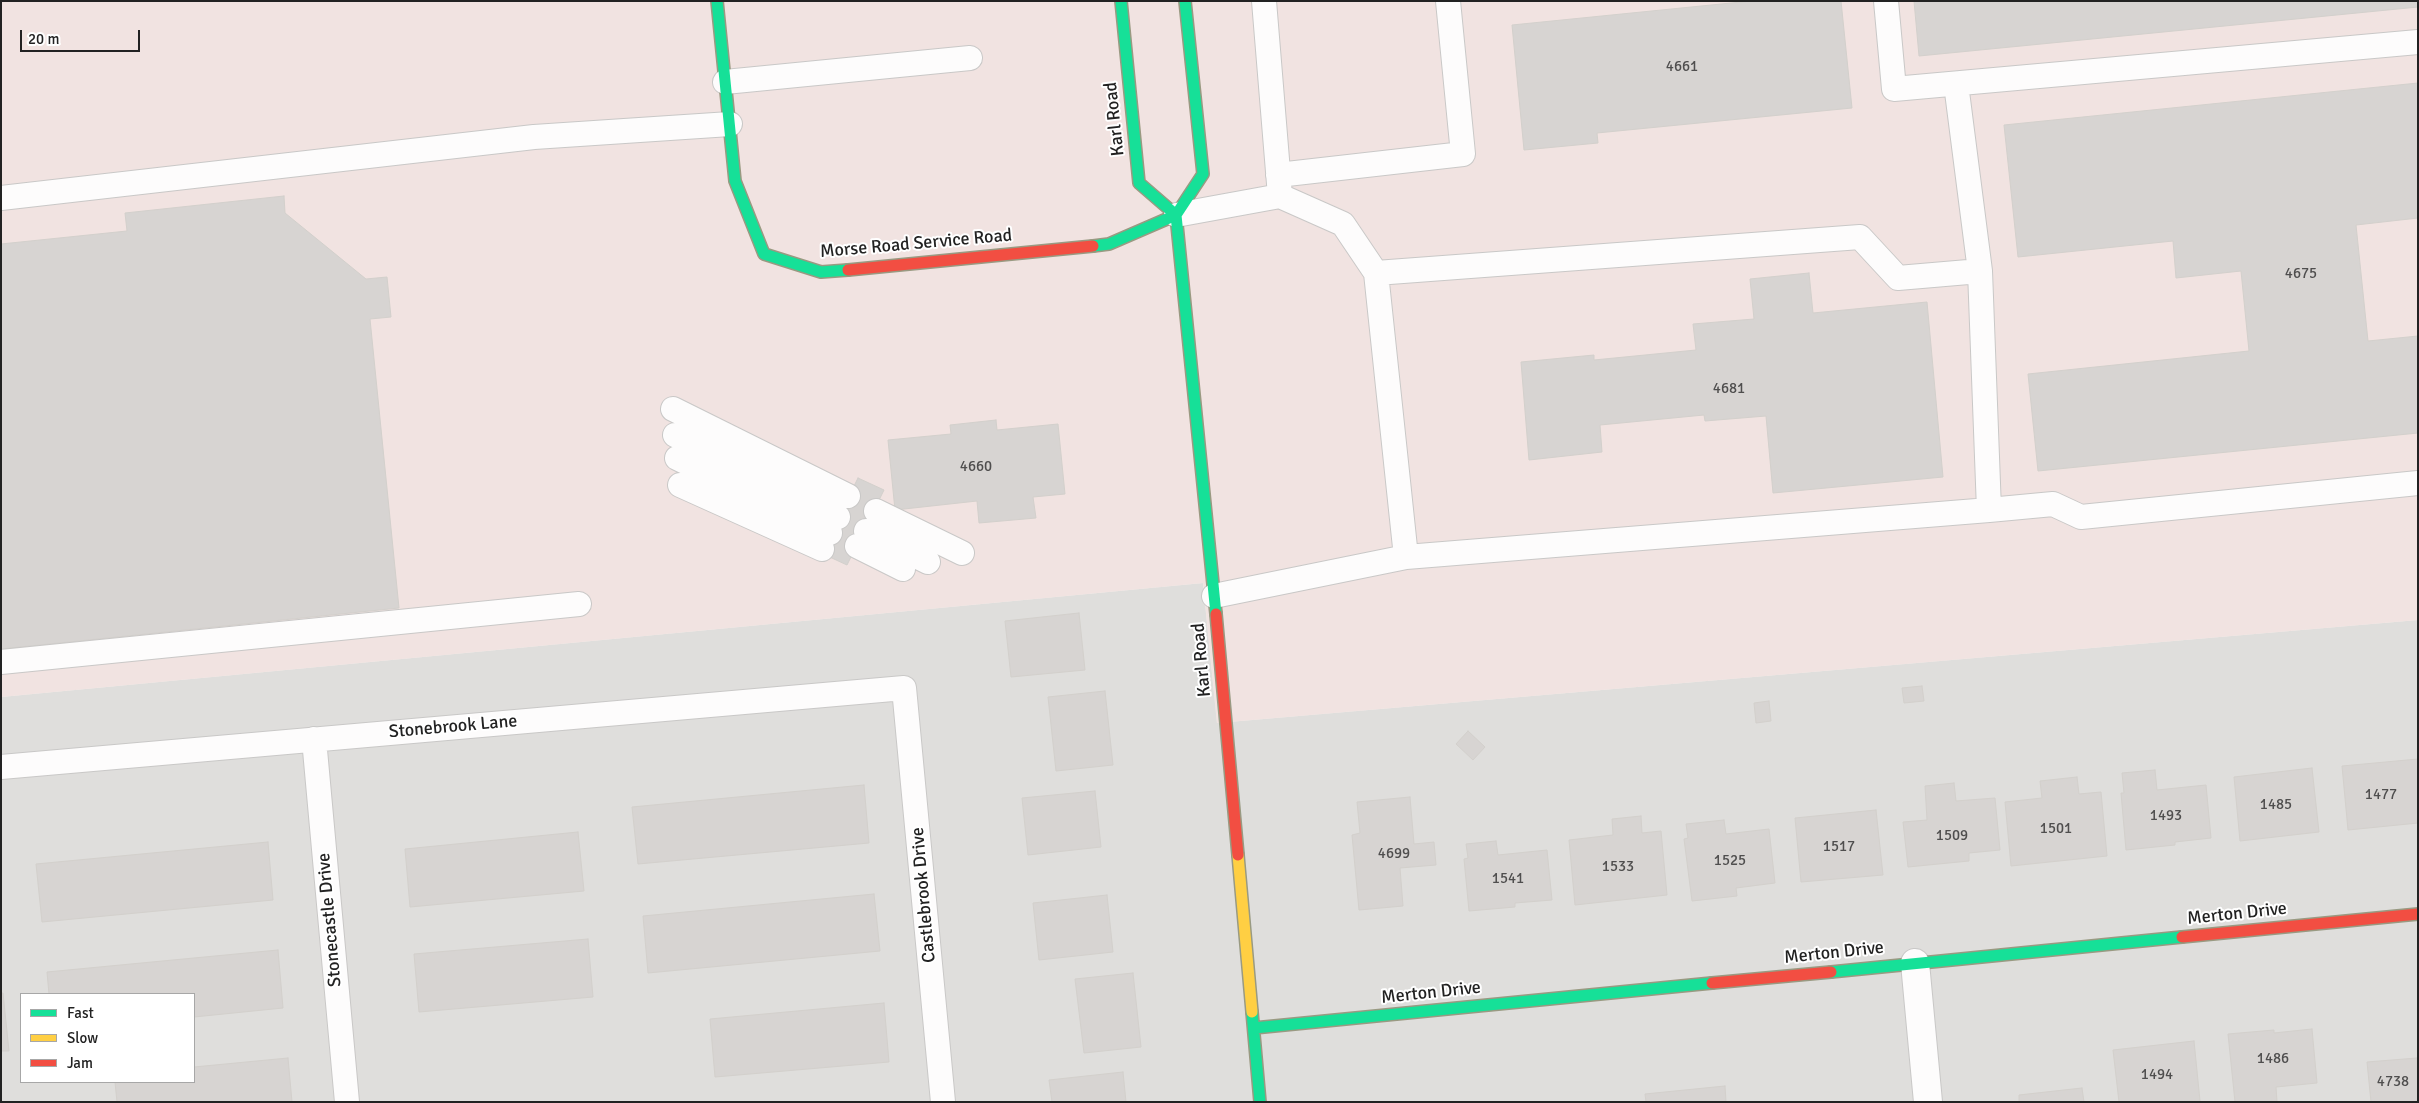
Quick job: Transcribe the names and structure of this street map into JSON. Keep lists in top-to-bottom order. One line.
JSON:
{"streets":{"street":["Karl Road","Morse Road Service Road","Merton Drive"],"lane":["Stonebrook Lane","Castlebrook Drive","Stonecastle Drive"]},"crossings":[["Karl Road","Morse Road Service Road"],["Karl Road","Merton Drive"],["Stonebrook Lane","Castlebrook Drive"],["Stonebrook Lane","Stonecastle Drive"]],"house_numbers":["4661","4675","4681","4660","1477","1485","1493","1501","1509","1517","4699","1525","1533","1541","1486","1494","4738"],"legend":["Fast","Slow","Jam"],"scale_bar":"20 m"}
